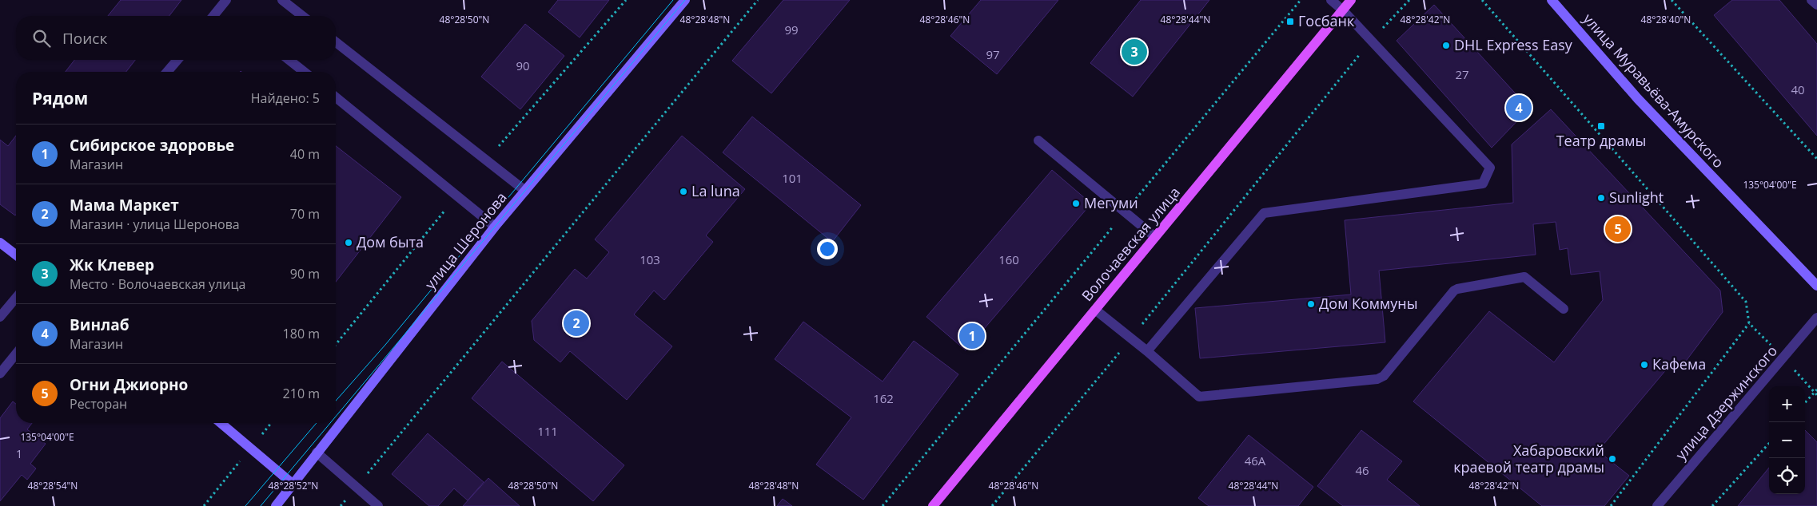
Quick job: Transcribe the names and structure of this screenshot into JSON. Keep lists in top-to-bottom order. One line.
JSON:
{"streets":{"main road":["улица Муравьёва-Амурского","улица Шеронова","Волочаевская улица"],"street":["улица Дзержинского"]},"places":{"transit":["Госбанк","Театр драмы"],"other":["DHL Express Easy","La luna","Sunlight","Мегуми","Дом быта","Дом Коммуны","Кафема","Хабаровский краевой театр драмы"]},"house_numbers":["99","97","90","27","40","101","103","160","162","111","1","46А","46"],"page":{"search":"Поиск","pins":["3","4","5","2","1"],"heading":["Рядом","Найдено: 5"],"list":[{"mark":"1","name":"Сибирское здоровье","note":"Магазин","value":"40 m"},{"mark":"2","name":"Мама Маркет","note":"Магазин · улица Шеронова","value":"70 m"},{"mark":"3","name":"Жк Клевер","note":"Место · Волочаевская улица","value":"90 m"},{"mark":"4","name":"Винлаб","note":"Магазин","value":"180 m"},{"mark":"5","name":"Огни Джиорно","note":"Ресторан","value":"210 m"}],"map_buttons":["+","−"]},"coordinates":["48°28'50\"N","48°28'48\"N","48°28'46\"N","48°28'44\"N","48°28'42\"N","48°28'40\"N","135°04'00\"E","48°28'54\"N","48°28'52\"N"]}
